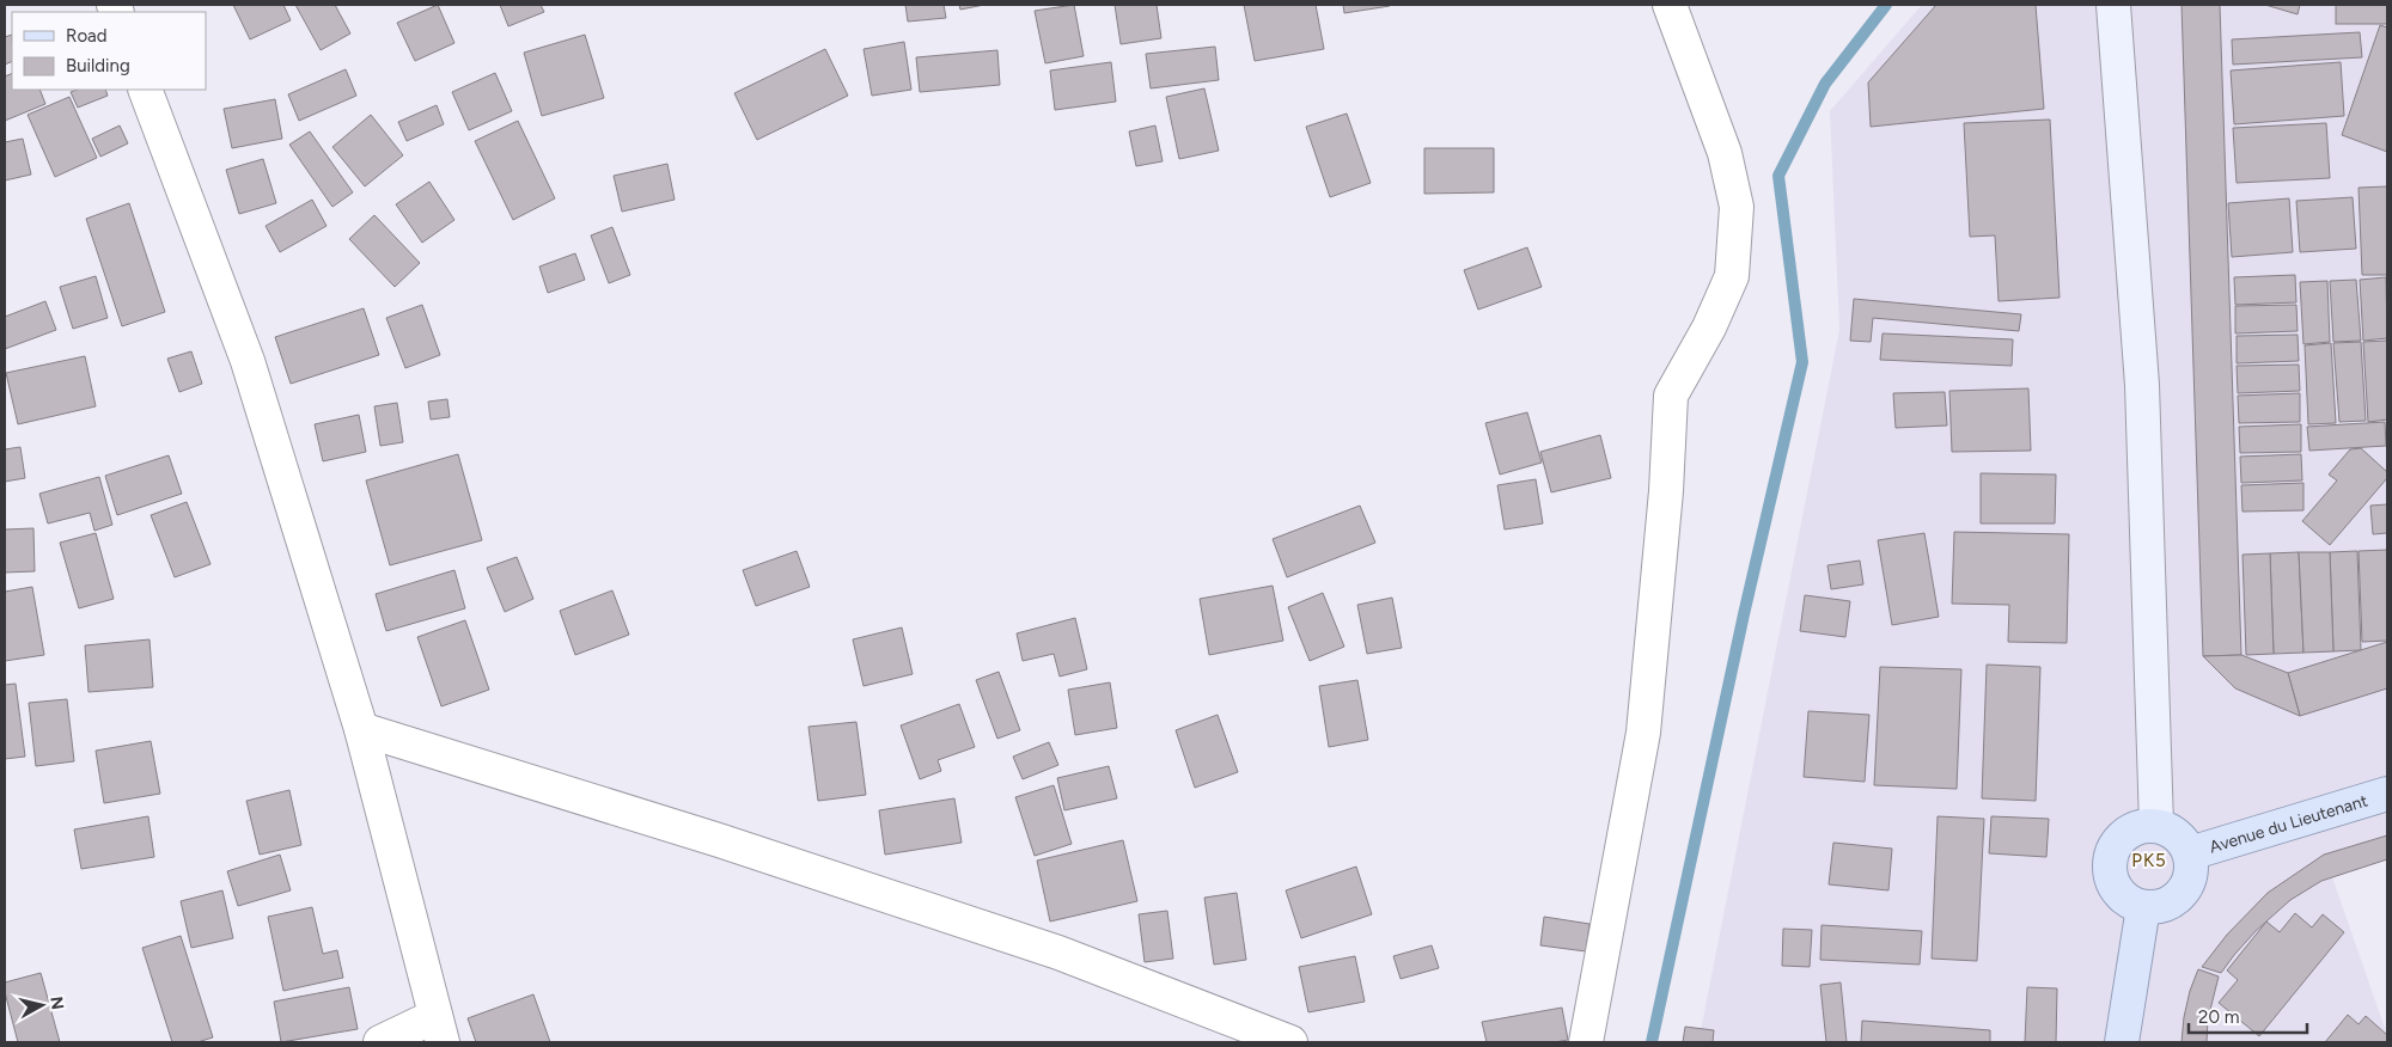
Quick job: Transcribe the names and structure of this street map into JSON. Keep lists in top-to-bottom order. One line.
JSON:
{"streets":{"main road":["Avenue du Lieutenant"]},"districts":["PK5"],"legend":["Road","Building"],"scale_bar":"20 m","north":"right"}
